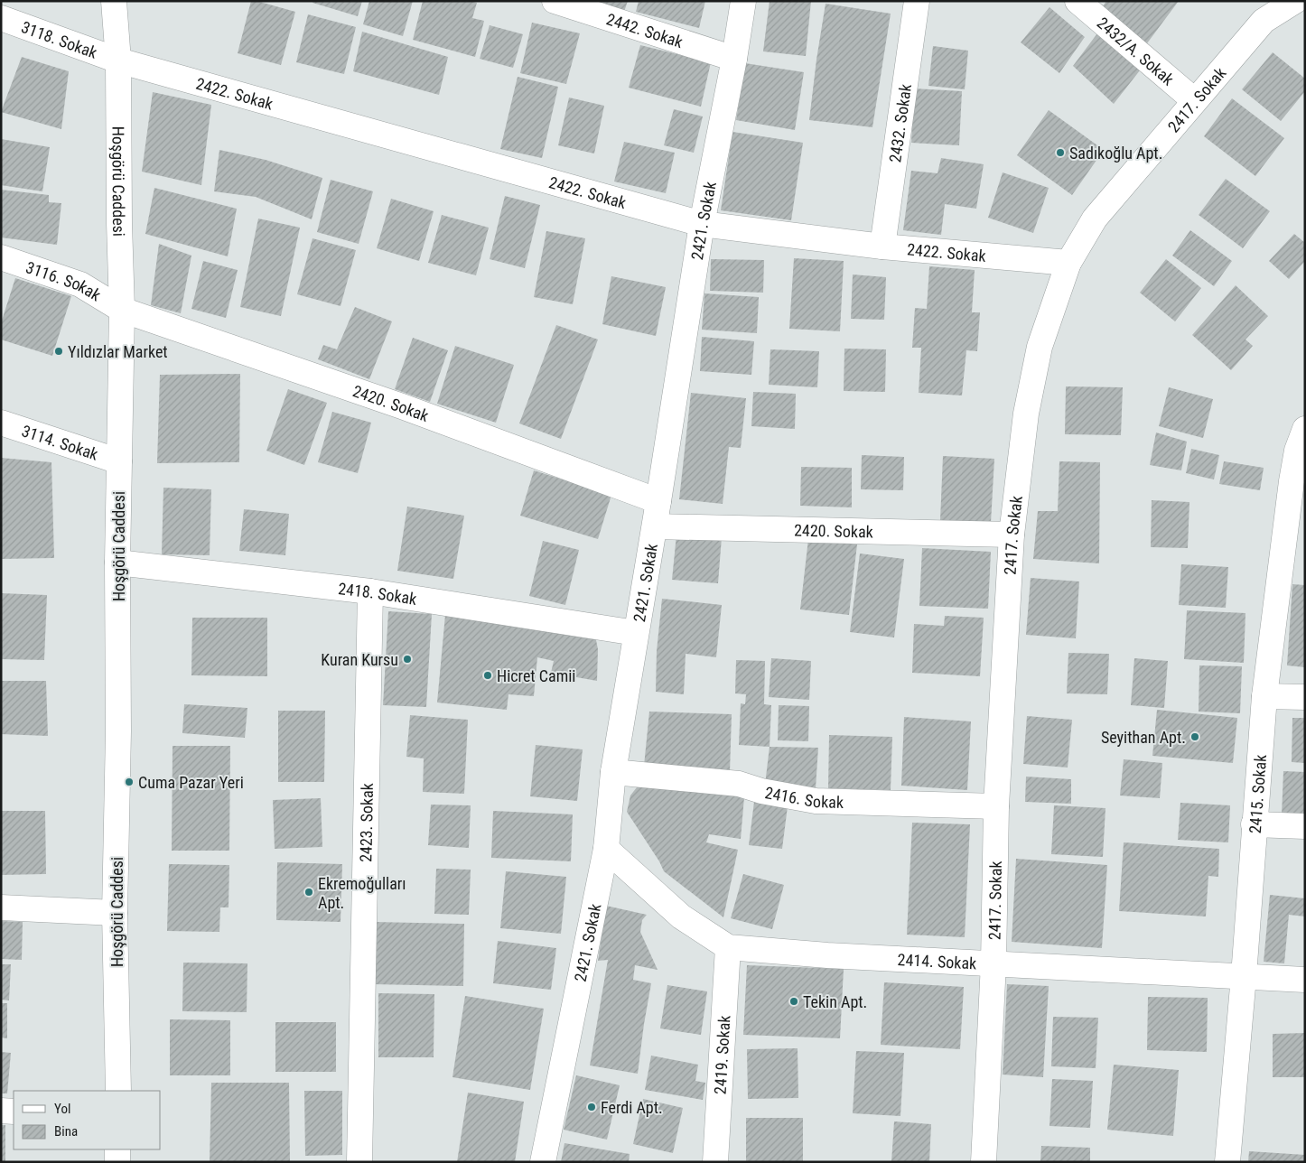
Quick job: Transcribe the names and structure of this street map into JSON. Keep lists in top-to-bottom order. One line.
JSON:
{"streets":{"street":["2442. Sokak","3118. Sokak","2432/A. Sokak","2422. Sokak","2417. Sokak","2432. Sokak","Hoşgörü Caddesi","2421. Sokak","3116. Sokak","2420. Sokak","3114. Sokak","2418. Sokak","2415. Sokak","2416. Sokak","2423. Sokak","2414. Sokak","2419. Sokak"]},"crossings":[["2442. Sokak","2421. Sokak"],["3118. Sokak","2422. Sokak"],["3118. Sokak","Hoşgörü Caddesi"],["2432/A. Sokak","2417. Sokak"],["2422. Sokak","2417. Sokak"],["2422. Sokak","2432. Sokak"],["2422. Sokak","Hoşgörü Caddesi"],["2422. Sokak","2421. Sokak"],["2417. Sokak","2420. Sokak"],["2417. Sokak","2416. Sokak"],["2417. Sokak","2414. Sokak"],["Hoşgörü Caddesi","3116. Sokak"],["Hoşgörü Caddesi","2420. Sokak"],["Hoşgörü Caddesi","3114. Sokak"],["Hoşgörü Caddesi","2418. Sokak"],["2421. Sokak","2420. Sokak"],["2421. Sokak","2418. Sokak"],["2421. Sokak","2416. Sokak"],["2421. Sokak","2414. Sokak"],["3116. Sokak","2420. Sokak"],["2418. Sokak","2423. Sokak"],["2415. Sokak","2414. Sokak"],["2414. Sokak","2419. Sokak"]],"places":["Sadıkoğlu Apt.","Yıldızlar Market","Kuran Kursu","Hicret Camii","Seyithan Apt.","Cuma Pazar Yeri","Ekremoğulları Apt.","Tekin Apt.","Ferdi Apt."],"legend":["Yol","Bina"]}
